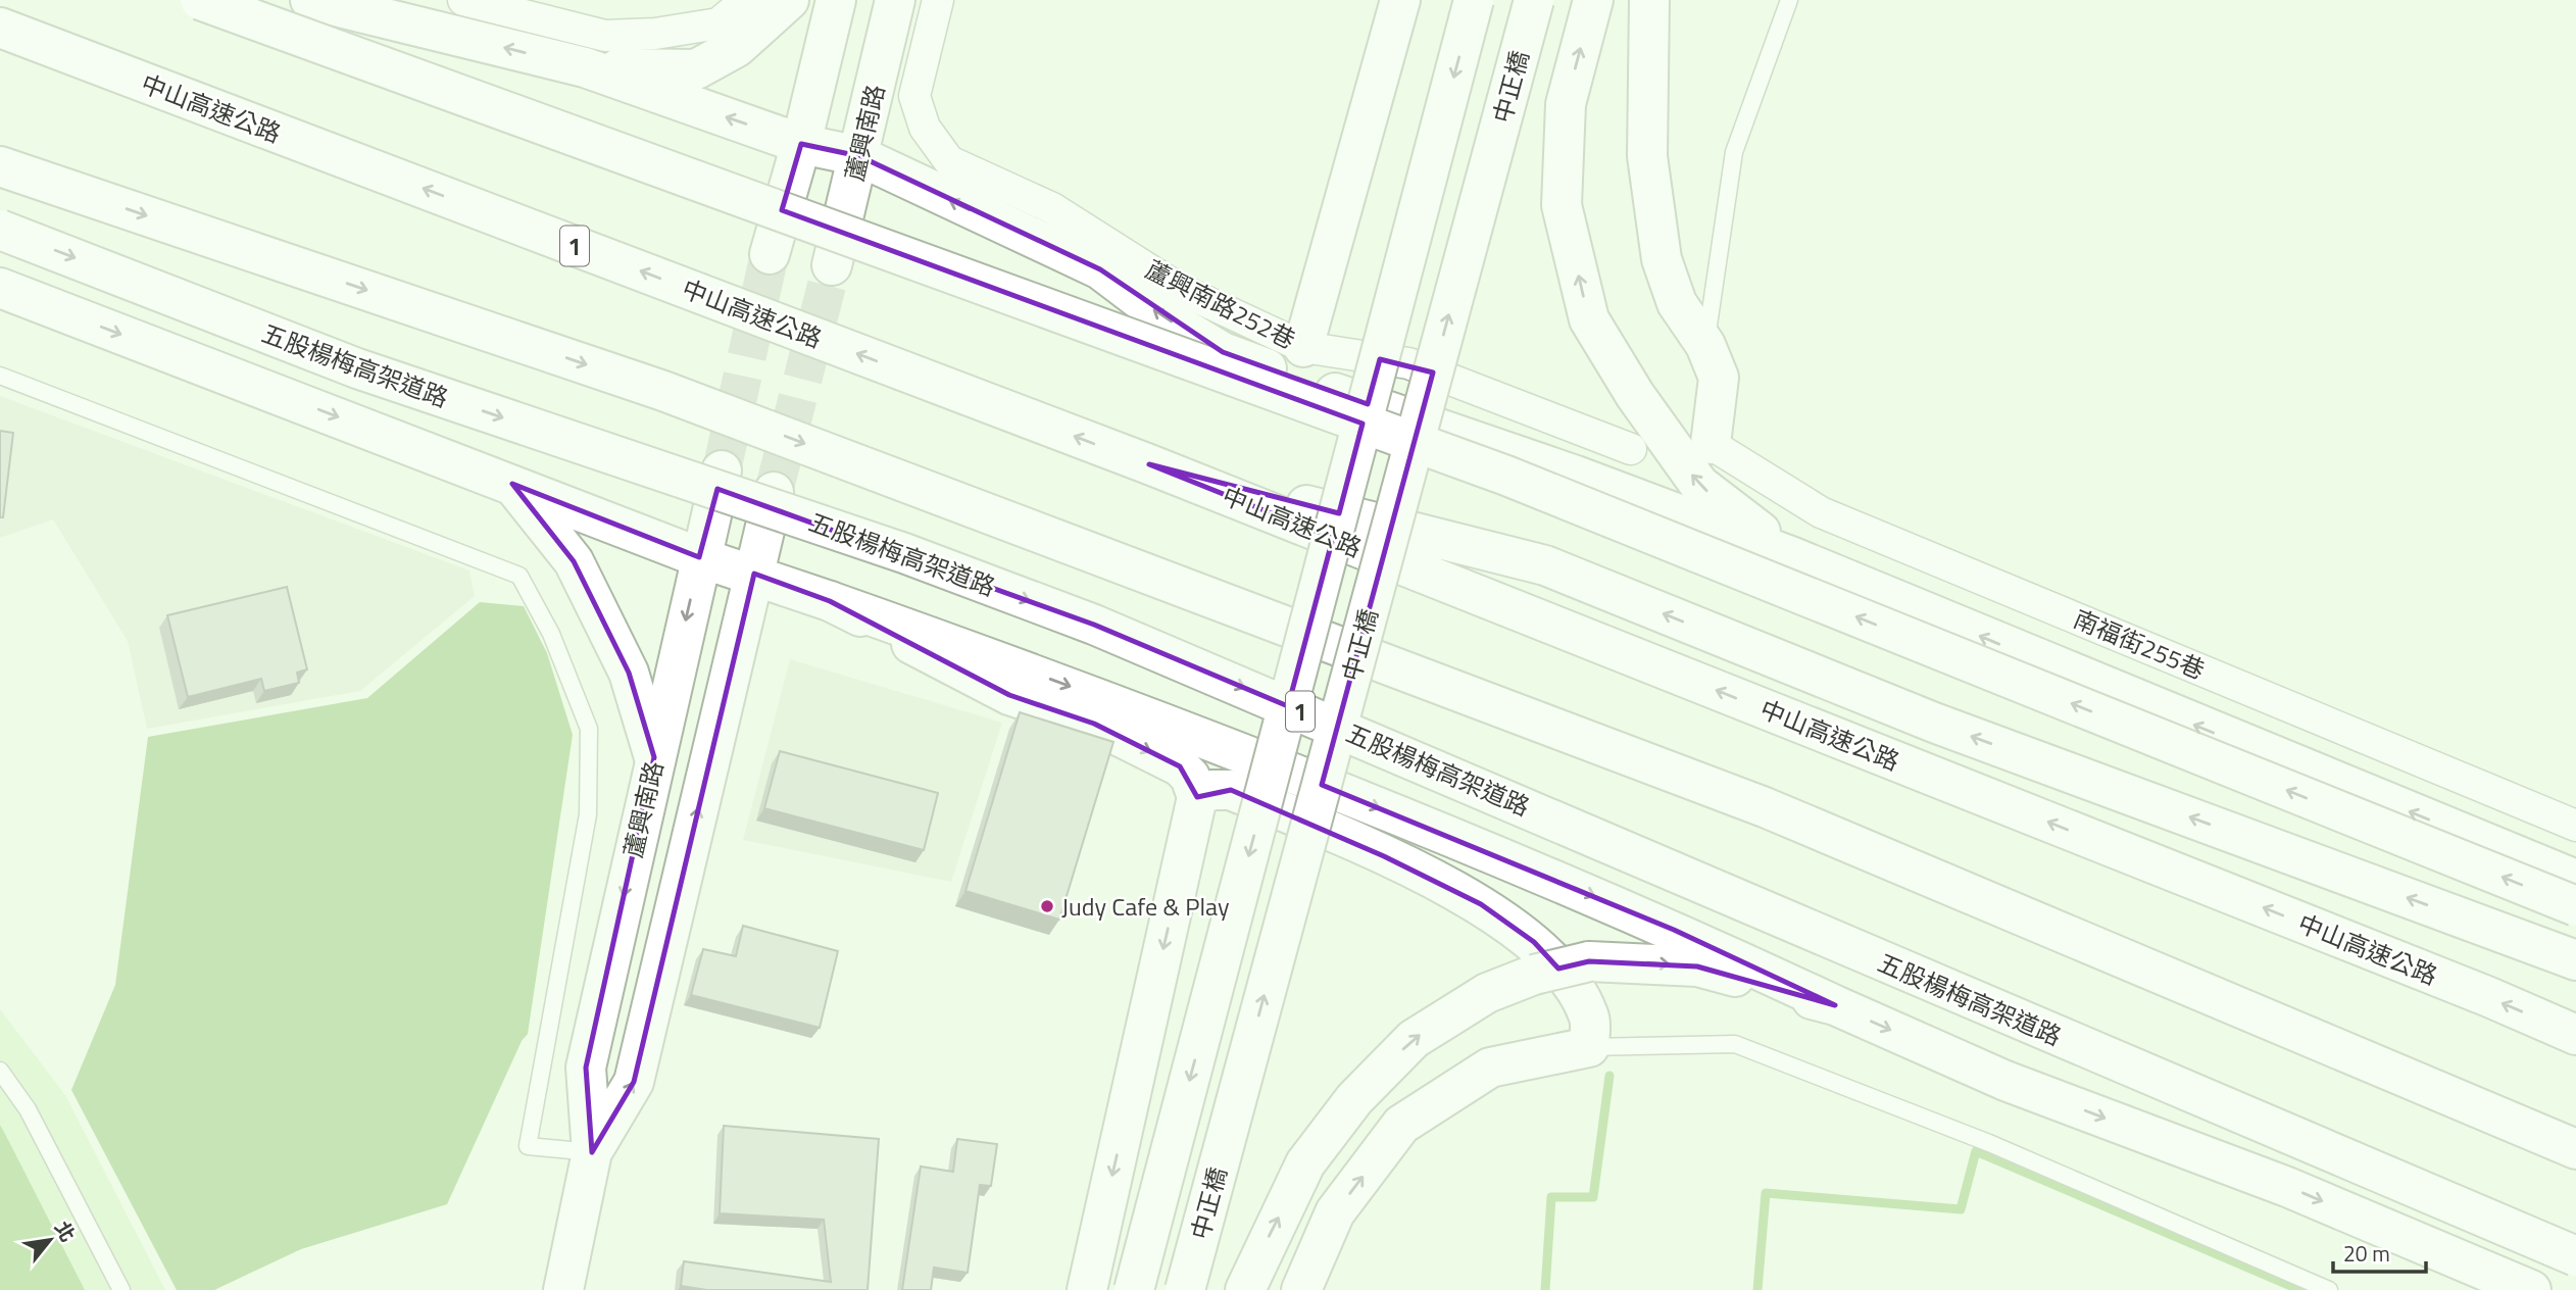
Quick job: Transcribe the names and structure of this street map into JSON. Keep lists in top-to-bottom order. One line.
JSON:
{"streets":{"main road":["中正橋","中山高速公路","蘆興南路","1","五股楊梅高架道路"],"street":["蘆興南路252巷","南福街255巷"]},"places":["Judy Cafe & Play"],"scale_bar":"20 m","north":"top right"}
